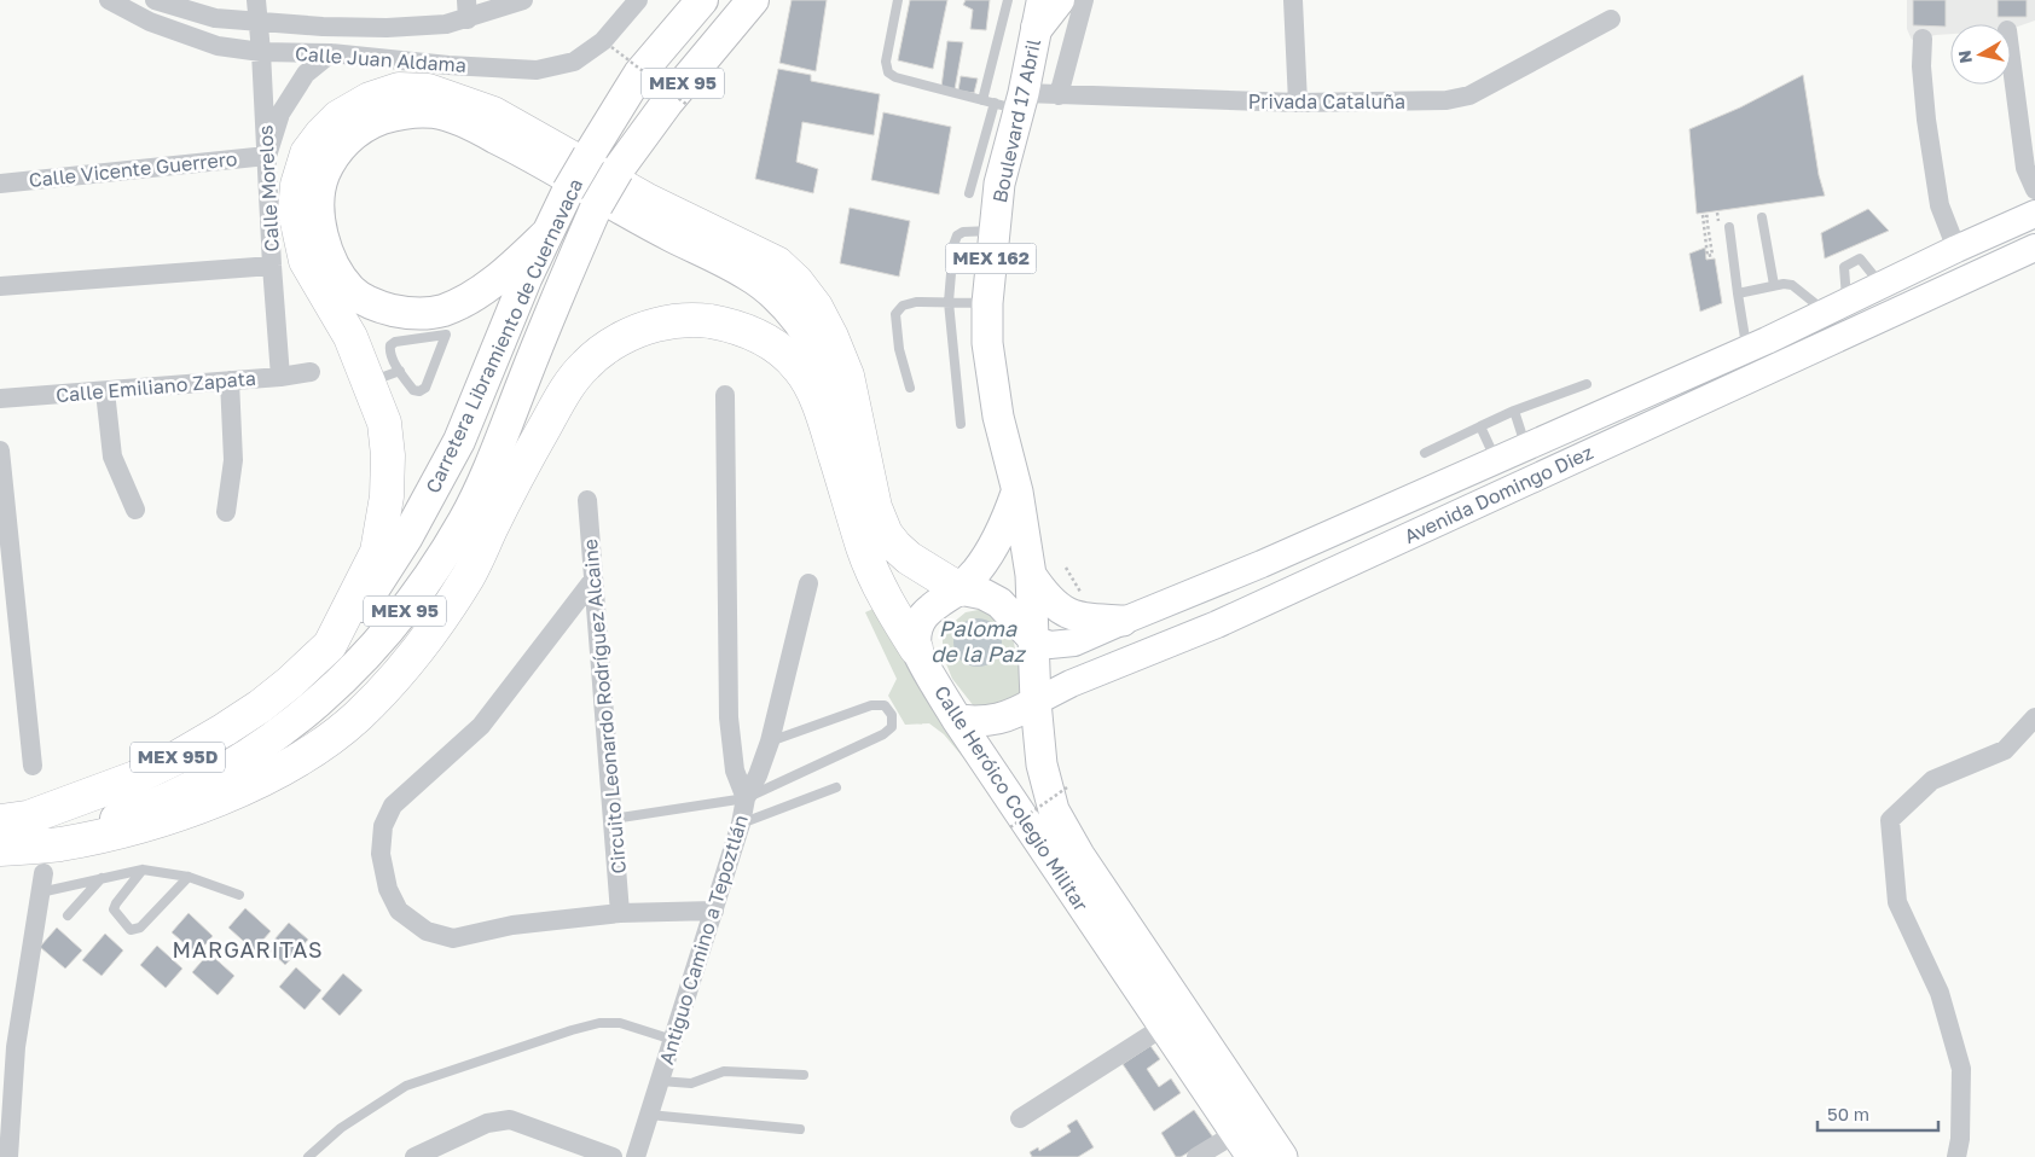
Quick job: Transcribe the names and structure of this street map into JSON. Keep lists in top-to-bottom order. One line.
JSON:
{"streets":{"highway":["MEX 95","Carretera Libramiento de Cuernavaca","MEX 95D"],"main road":["Boulevard 17 Abril","MEX 162","Avenida Domingo Diez","Calle Heróico Colegio Militar"],"street":["Calle Juan Aldama","Privada Cataluña","Calle Vicente Guerrero","Calle Morelos","Calle Emiliano Zapata","Circuito Leonardo Rodríguez Alcaine","Antiguo Camino a Tepoztlán"]},"crossings":[["Calle Juan Aldama","Calle Morelos"],["Privada Cataluña","Boulevard 17 Abril"],["Boulevard 17 Abril","Avenida Domingo Diez"],["Boulevard 17 Abril","Calle Heróico Colegio Militar"],["Calle Vicente Guerrero","Calle Morelos"],["Calle Morelos","Calle Emiliano Zapata"],["Carretera Libramiento de Cuernavaca","MEX 95D"],["Avenida Domingo Diez","Calle Heróico Colegio Militar"]],"districts":["MARGARITAS"],"water":["Paloma de la Paz"],"scale_bar":"50 m","north":"left"}
